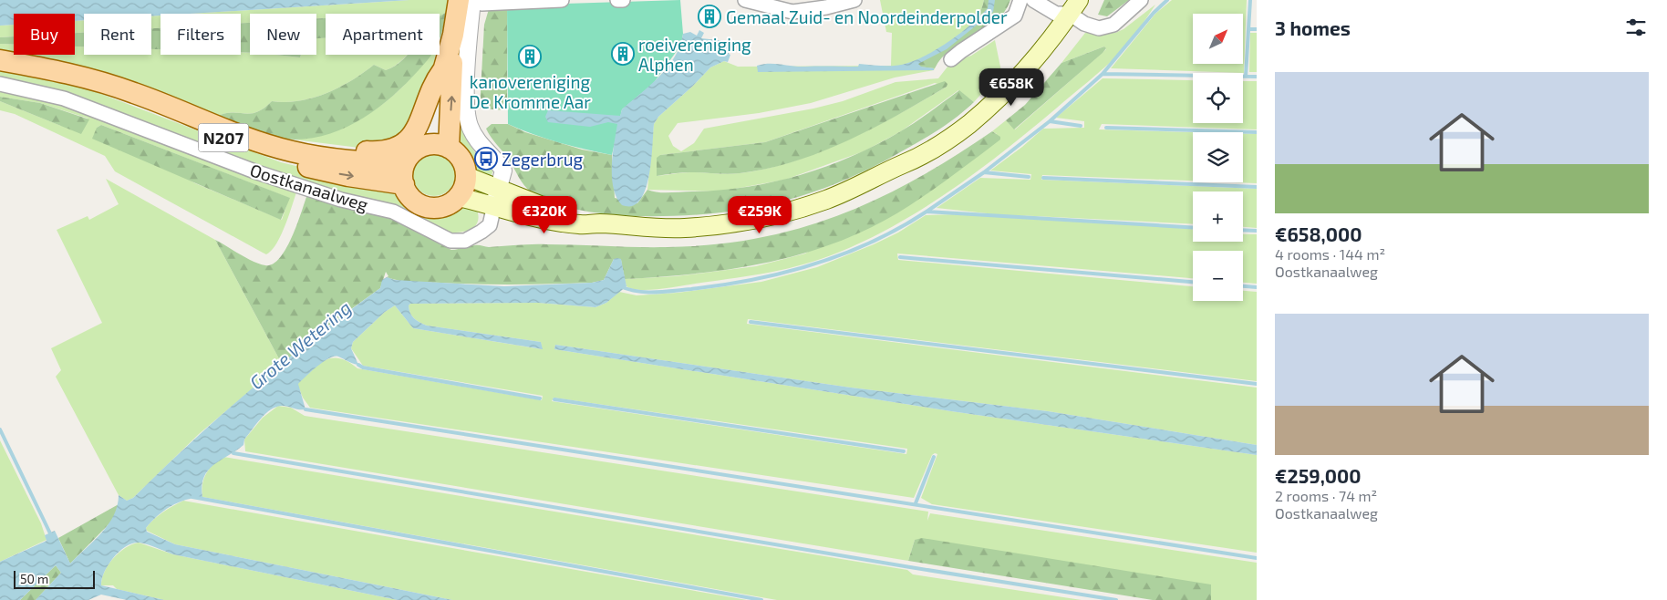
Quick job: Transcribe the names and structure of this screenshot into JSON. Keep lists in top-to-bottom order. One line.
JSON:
{"streets":{"main road":["N207","Oostkanaalweg"]},"crossings":[["N207","Oostkanaalweg"]],"water":["Grote Wetering"],"places":{"building":["Gemaal Zuid- en Noordeinderpolder","roeivereniging Alphen","kanovereniging De Kromme Aar"],"bus stop":["Zegerbrug"]},"scale_bar":"50 m","north":"top right","page":{"heading":"3 homes","map_buttons":["+","−"],"chip":["Buy","Rent","Filters","New","Apartment"],"list":[{"name":"€658,000","note":"4 rooms · 144 m² · Oostkanaalweg"},{"name":"€259,000","note":"2 rooms · 74 m² · Oostkanaalweg"}],"price":["€658K","€320K","€259K"],"scale":"50 m"}}
